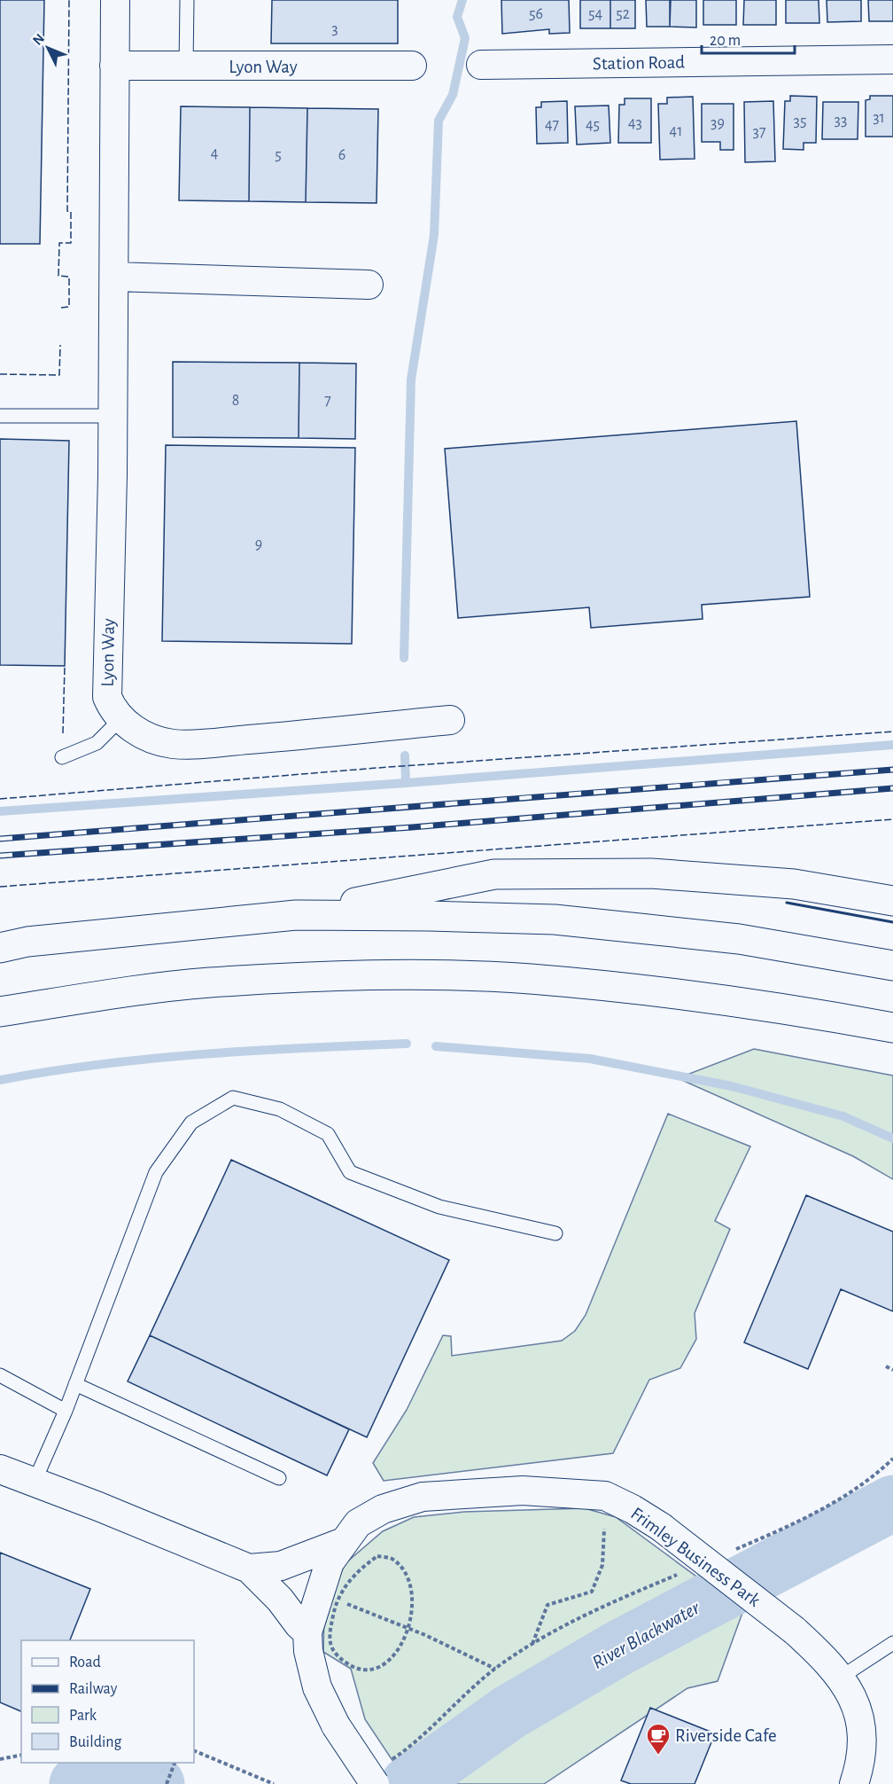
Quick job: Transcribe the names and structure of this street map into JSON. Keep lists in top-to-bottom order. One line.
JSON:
{"streets":{"street":["Station Road","Lyon Way","Frimley Business Park"]},"water":["River Blackwater"],"places":{"cafe":["Riverside Cafe"]},"house_numbers":["56","54","52","3","31","33","35","43","39","47","45","41","37","4","5","6","8","7","9"],"legend":["Road","Railway","Park","Building"],"scale_bar":"20 m","north":"top left"}
